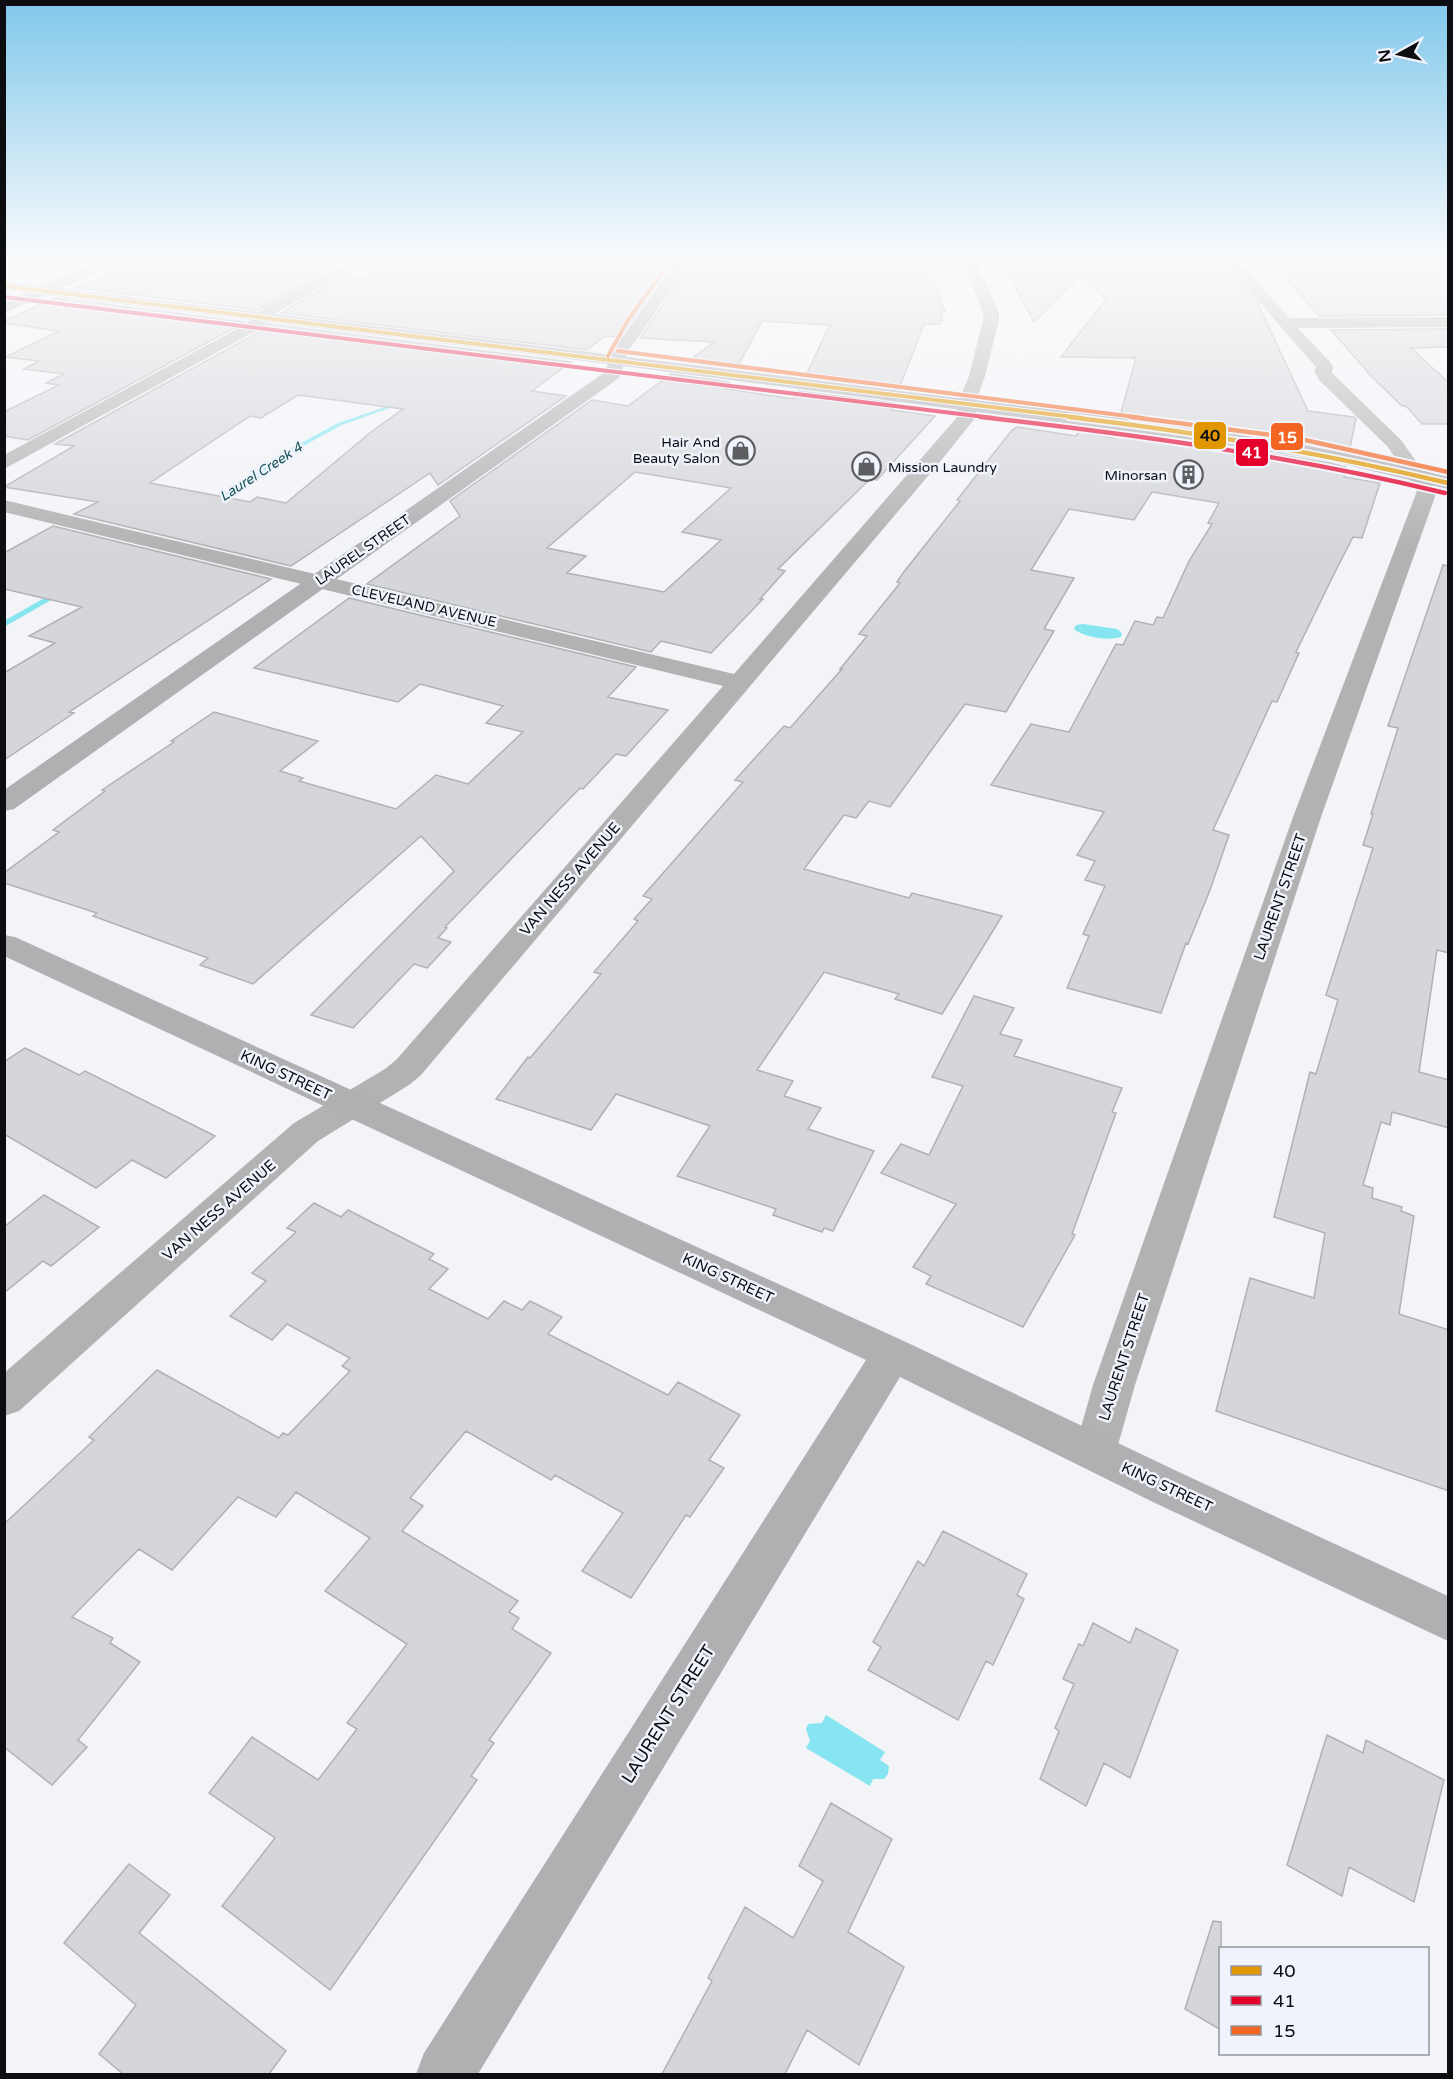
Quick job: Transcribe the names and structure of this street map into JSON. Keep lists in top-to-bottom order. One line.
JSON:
{"streets":{"street":["LAUREL STREET","CLEVELAND AVENUE","VAN NESS AVENUE","LAURENT STREET","KING STREET"]},"crossings":[["LAUREL STREET","CLEVELAND AVENUE"],["CLEVELAND AVENUE","VAN NESS AVENUE"],["VAN NESS AVENUE","KING STREET"],["LAURENT STREET","KING STREET"]],"water":["Laurel Creek 4"],"places":{"shop":["Hair And Beauty Salon","Mission Laundry"],"building":["Minorsan"]},"lines":["transit line 40","transit line 41","transit line 15"],"legend":["40","41","15"],"north":"left"}
